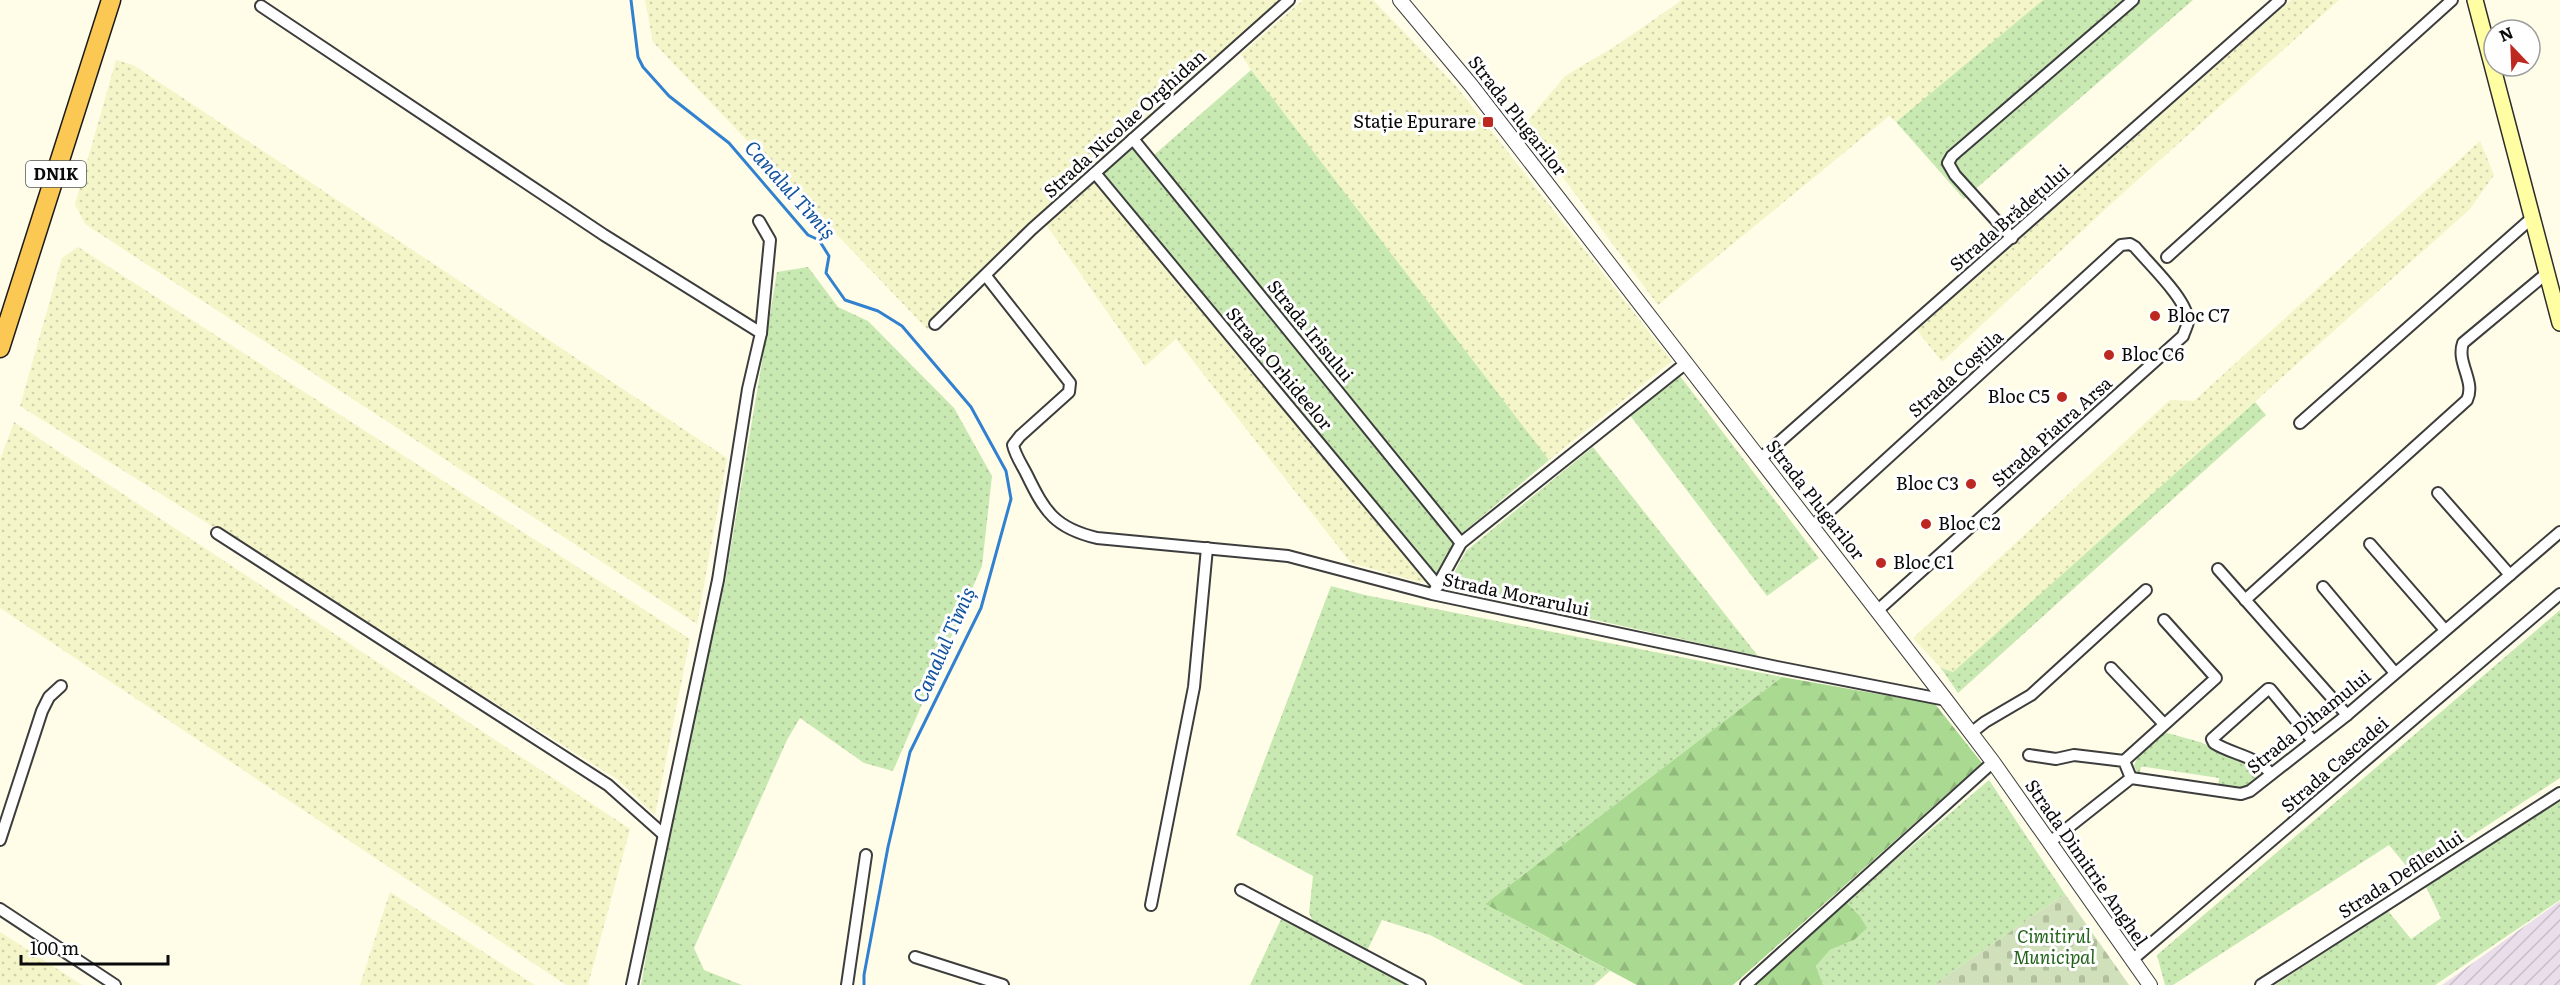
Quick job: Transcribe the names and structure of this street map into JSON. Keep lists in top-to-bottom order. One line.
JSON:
{"streets":{"highway":["DN1K"],"street":["Strada Plugarilor","Strada Nicolae Orghidan","Strada Brădețului","Strada Irisului","Strada Orhideelor","Strada Coștila","Strada Piatra Arsa","Strada Morarului","Strada Dihamului","Strada Cascadei","Strada Dimitrie Anghel","Strada Defileului"]},"crossings":[["Strada Plugarilor","Strada Brădețului"],["Strada Plugarilor","Strada Coștila"],["Strada Plugarilor","Strada Piatra Arsa"],["Strada Plugarilor","Strada Morarului"],["Strada Plugarilor","Strada Dimitrie Anghel"],["Strada Nicolae Orghidan","Strada Irisului"],["Strada Nicolae Orghidan","Strada Orhideelor"],["Strada Nicolae Orghidan","Strada Morarului"],["Strada Orhideelor","Strada Morarului"],["Strada Coștila","Strada Piatra Arsa"],["Strada Cascadei","Strada Dimitrie Anghel"]],"water":["Canalul Timiș"],"parks":["Cimitirul Municipal"],"places":{"transit":["Stație Epurare"],"other":["Bloc C7","Bloc C6","Bloc C5","Bloc C3","Bloc C2","Bloc C1"]},"scale_bar":"100 m","north":"top left"}
